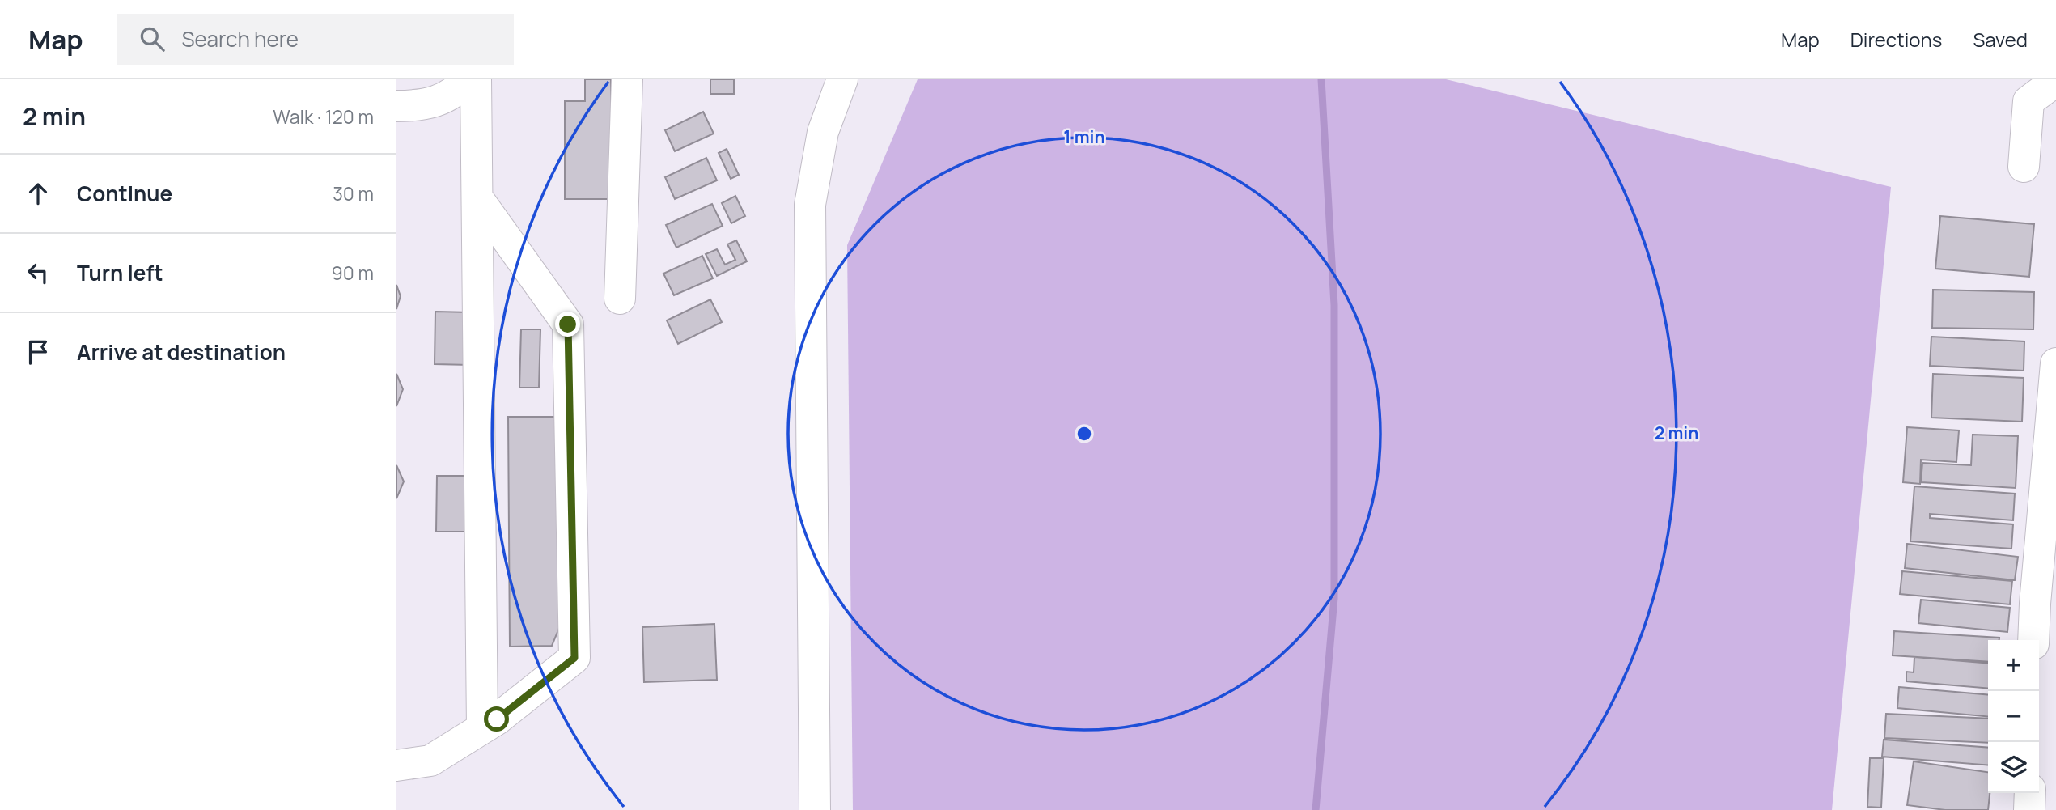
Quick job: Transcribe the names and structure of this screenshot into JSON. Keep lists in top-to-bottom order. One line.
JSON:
{"page":{"header":"Map","search":"Search here","nav":["Map","Directions","Saved"],"heading":["2 min","Walk · 120 m"],"list":[["Continue","30 m"],["Turn left","90 m"],"Arrive at destination"],"map_buttons":["+","−"]},"rings":["1 min","2 min"]}
